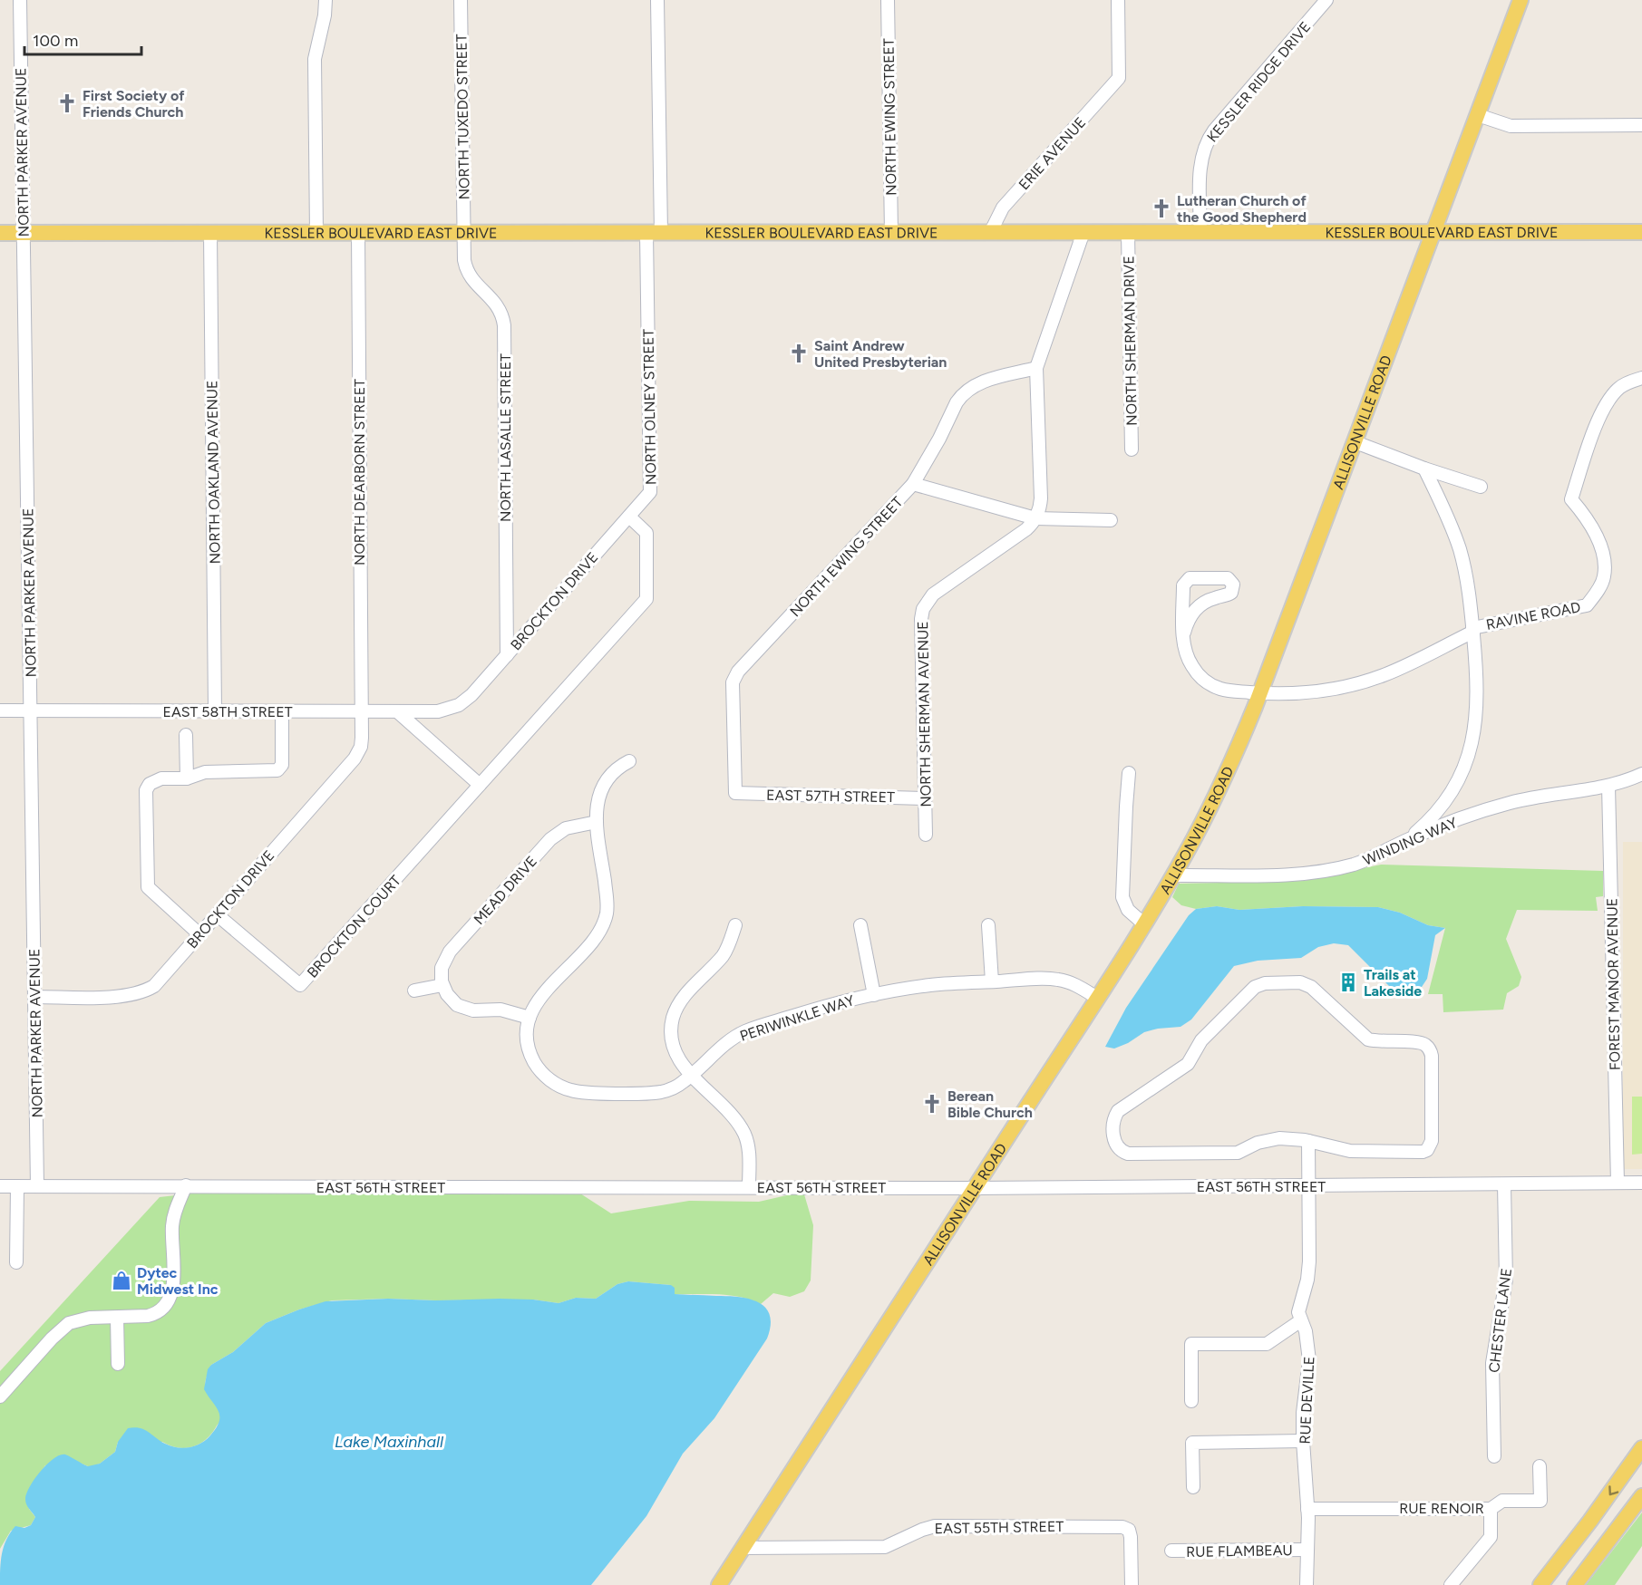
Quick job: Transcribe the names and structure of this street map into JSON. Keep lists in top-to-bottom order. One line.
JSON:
{"streets":{"main road":["KESSLER BOULEVARD EAST DRIVE","ALLISONVILLE ROAD"],"street":["KESSLER RIDGE DRIVE","NORTH TUXEDO STREET","NORTH EWING STREET","NORTH PARKER AVENUE","ERIE AVENUE","NORTH SHERMAN DRIVE","NORTH OLNEY STREET","NORTH LASALLE STREET","NORTH OAKLAND AVENUE","NORTH DEARBORN STREET","BROCKTON DRIVE","RAVINE ROAD","EAST 58TH STREET","NORTH SHERMAN AVENUE","EAST 57TH STREET","WINDING WAY","MEAD DRIVE","BROCKTON COURT","FOREST MANOR AVENUE","PERIWINKLE WAY","EAST 56TH STREET","CHESTER LANE","RUE DEVILLE","RUE RENOIR","EAST 55TH STREET","RUE FLAMBEAU"]},"crossings":[["KESSLER RIDGE DRIVE","KESSLER BOULEVARD EAST DRIVE"],["NORTH TUXEDO STREET","KESSLER BOULEVARD EAST DRIVE"],["NORTH TUXEDO STREET","NORTH LASALLE STREET"],["NORTH EWING STREET","KESSLER BOULEVARD EAST DRIVE"],["NORTH EWING STREET","EAST 57TH STREET"],["NORTH PARKER AVENUE","KESSLER BOULEVARD EAST DRIVE"],["NORTH PARKER AVENUE","BROCKTON DRIVE"],["NORTH PARKER AVENUE","EAST 58TH STREET"],["NORTH PARKER AVENUE","EAST 56TH STREET"],["ERIE AVENUE","KESSLER BOULEVARD EAST DRIVE"],["KESSLER BOULEVARD EAST DRIVE","NORTH SHERMAN DRIVE"],["KESSLER BOULEVARD EAST DRIVE","NORTH OLNEY STREET"],["KESSLER BOULEVARD EAST DRIVE","ALLISONVILLE ROAD"],["KESSLER BOULEVARD EAST DRIVE","NORTH LASALLE STREET"],["KESSLER BOULEVARD EAST DRIVE","NORTH OAKLAND AVENUE"],["KESSLER BOULEVARD EAST DRIVE","NORTH DEARBORN STREET"],["NORTH OLNEY STREET","BROCKTON DRIVE"],["NORTH OLNEY STREET","BROCKTON COURT"],["ALLISONVILLE ROAD","WINDING WAY"],["ALLISONVILLE ROAD","PERIWINKLE WAY"],["ALLISONVILLE ROAD","EAST 56TH STREET"],["ALLISONVILLE ROAD","EAST 55TH STREET"],["NORTH LASALLE STREET","BROCKTON DRIVE"],["NORTH OAKLAND AVENUE","EAST 58TH STREET"],["NORTH DEARBORN STREET","BROCKTON DRIVE"],["NORTH DEARBORN STREET","EAST 58TH STREET"],["BROCKTON DRIVE","EAST 58TH STREET"],["BROCKTON DRIVE","BROCKTON COURT"],["NORTH SHERMAN AVENUE","EAST 57TH STREET"],["WINDING WAY","FOREST MANOR AVENUE"],["FOREST MANOR AVENUE","EAST 56TH STREET"],["EAST 56TH STREET","CHESTER LANE"],["EAST 56TH STREET","RUE DEVILLE"],["RUE DEVILLE","RUE RENOIR"],["RUE DEVILLE","RUE FLAMBEAU"]],"water":["Lake Maxinhall"],"places":{"church":["First Society of Friends Church","Lutheran Church of the Good Shepherd","Saint Andrew United Presbyterian","Berean Bible Church"],"building":["Trails at Lakeside"],"shop":["Dytec Midwest Inc"]},"scale_bar":"100 m"}
